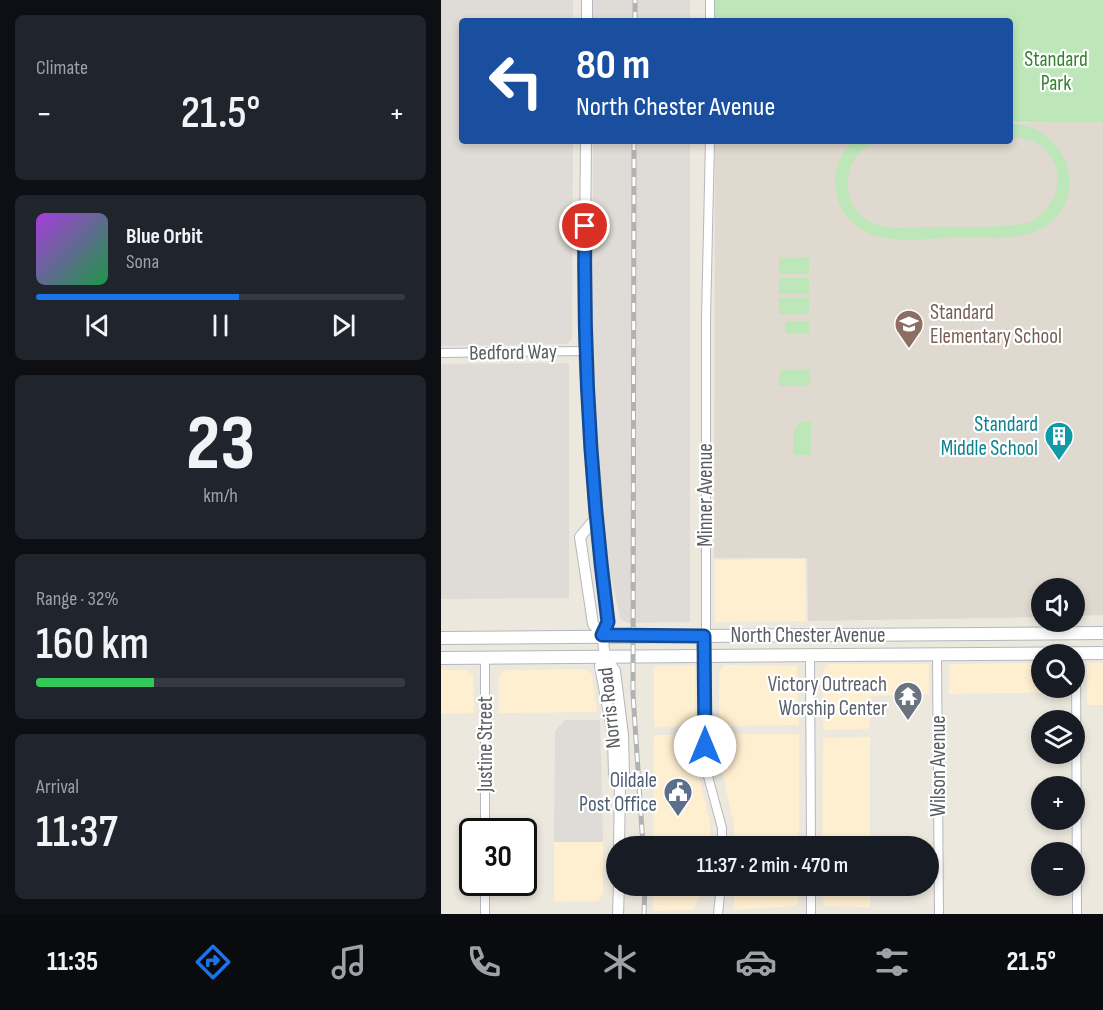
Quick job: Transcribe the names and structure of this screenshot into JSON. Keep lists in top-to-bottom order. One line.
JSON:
{"streets":{"main road":["North Chester Avenue"],"street":["Bedford Way","Minner Avenue","Norris Road","Justine Street","Wilson Avenue"]},"crossings":[["Minner Avenue","North Chester Avenue"],["North Chester Avenue","Norris Road"],["North Chester Avenue","Justine Street"],["North Chester Avenue","Wilson Avenue"]],"parks":["Standard Park"],"places":{"school or university":["Standard Elementary School"],"building":["Standard Middle School"],"temple":["Victory Outreach Worship Center"],"public building":["Oildale Post Office"]},"page":{"tile":["Climate",["23","km/h"],["Range · 32%","160 km"],["Arrival","11:37"]],"turn":["80 m","North Chester Avenue"],"heat":["−","21.5°","+"],"song":["Blue Orbit","Sona"],"map_buttons":["+","−"],"limit":"30","trip":"11:37 · 2 min · 470 m","tabs":["11:35","21.5°"]}}
